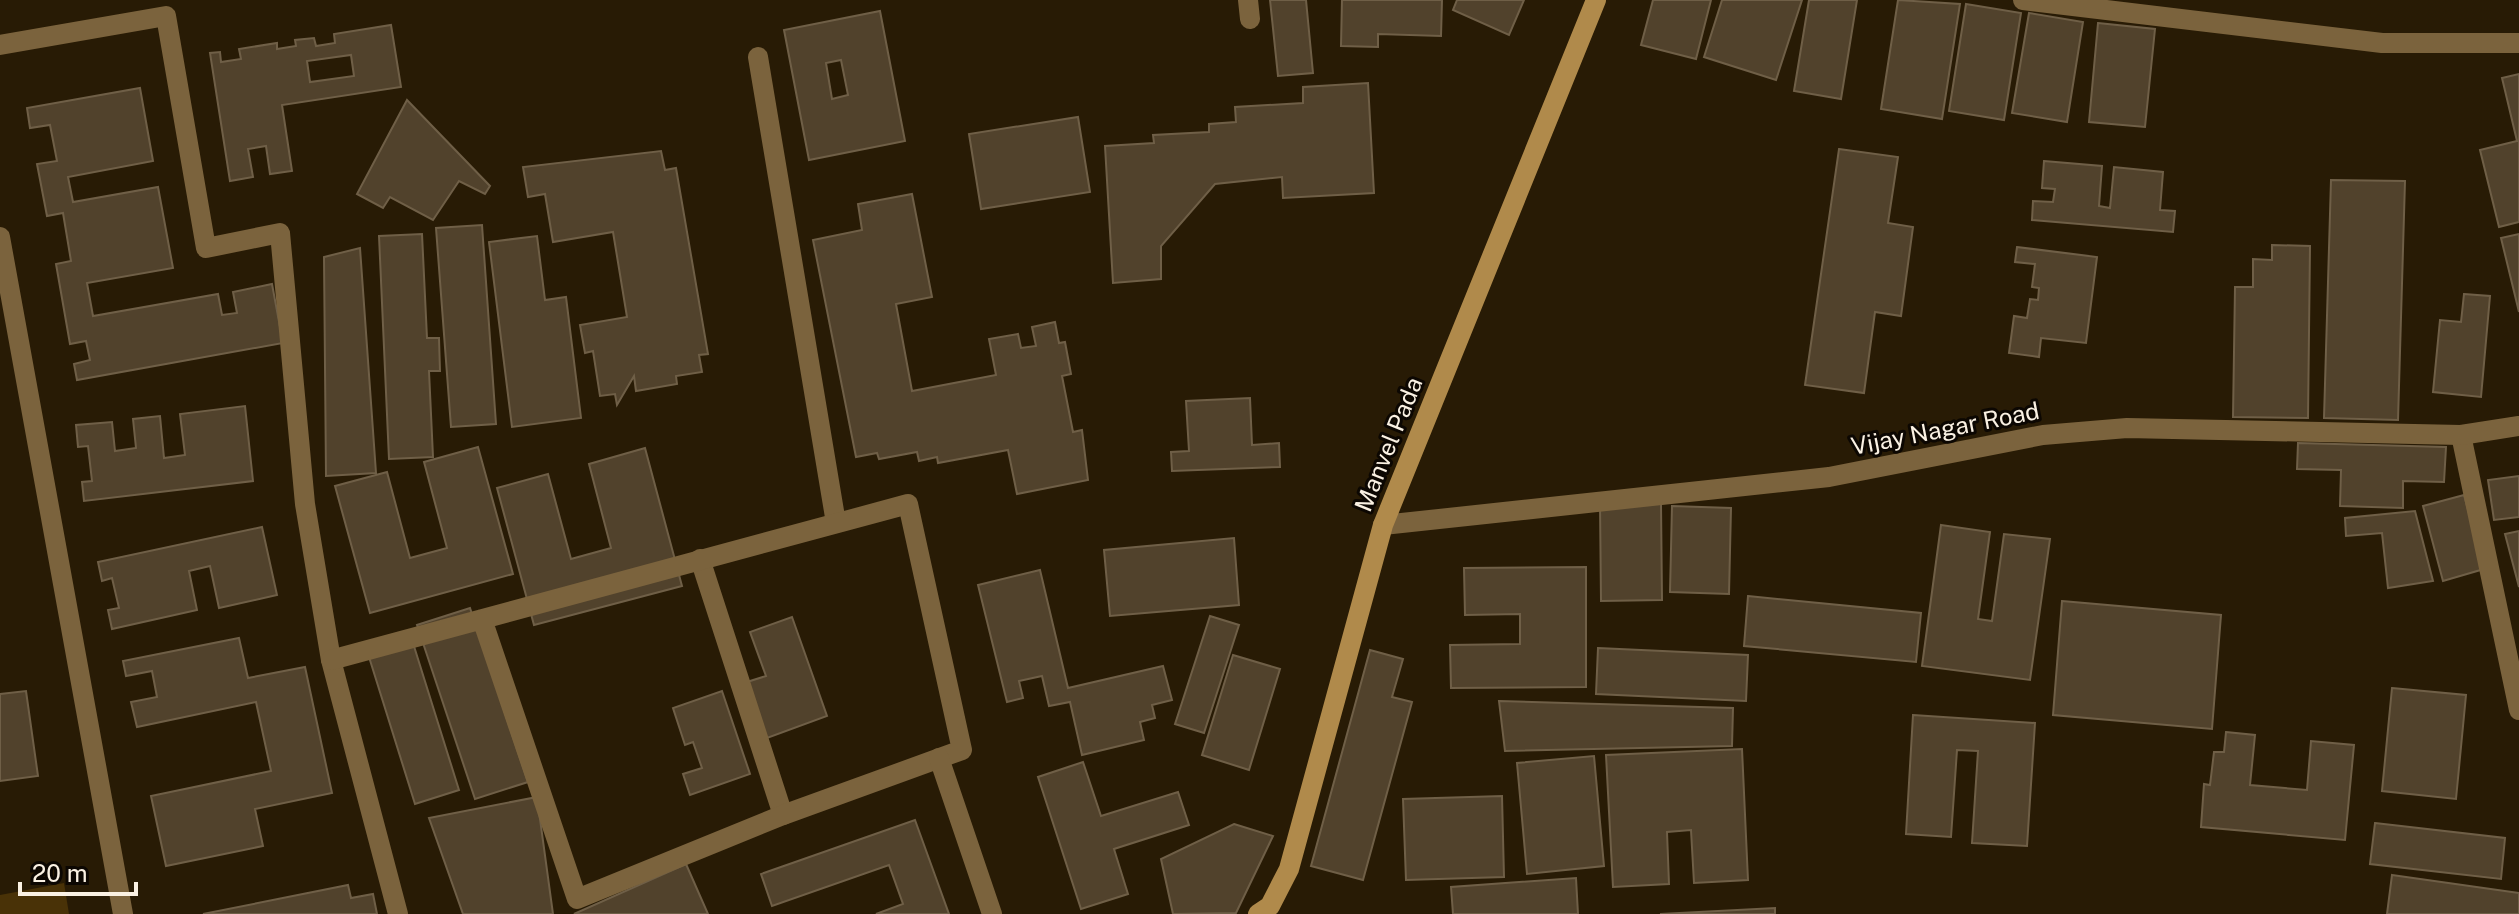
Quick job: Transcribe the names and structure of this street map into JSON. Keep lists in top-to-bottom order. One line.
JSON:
{"streets":{"main road":["Manvel Pada"],"street":["Vijay Nagar Road"]},"crossings":[["Vijay Nagar Road","Manvel Pada"]],"scale_bar":"20 m"}
